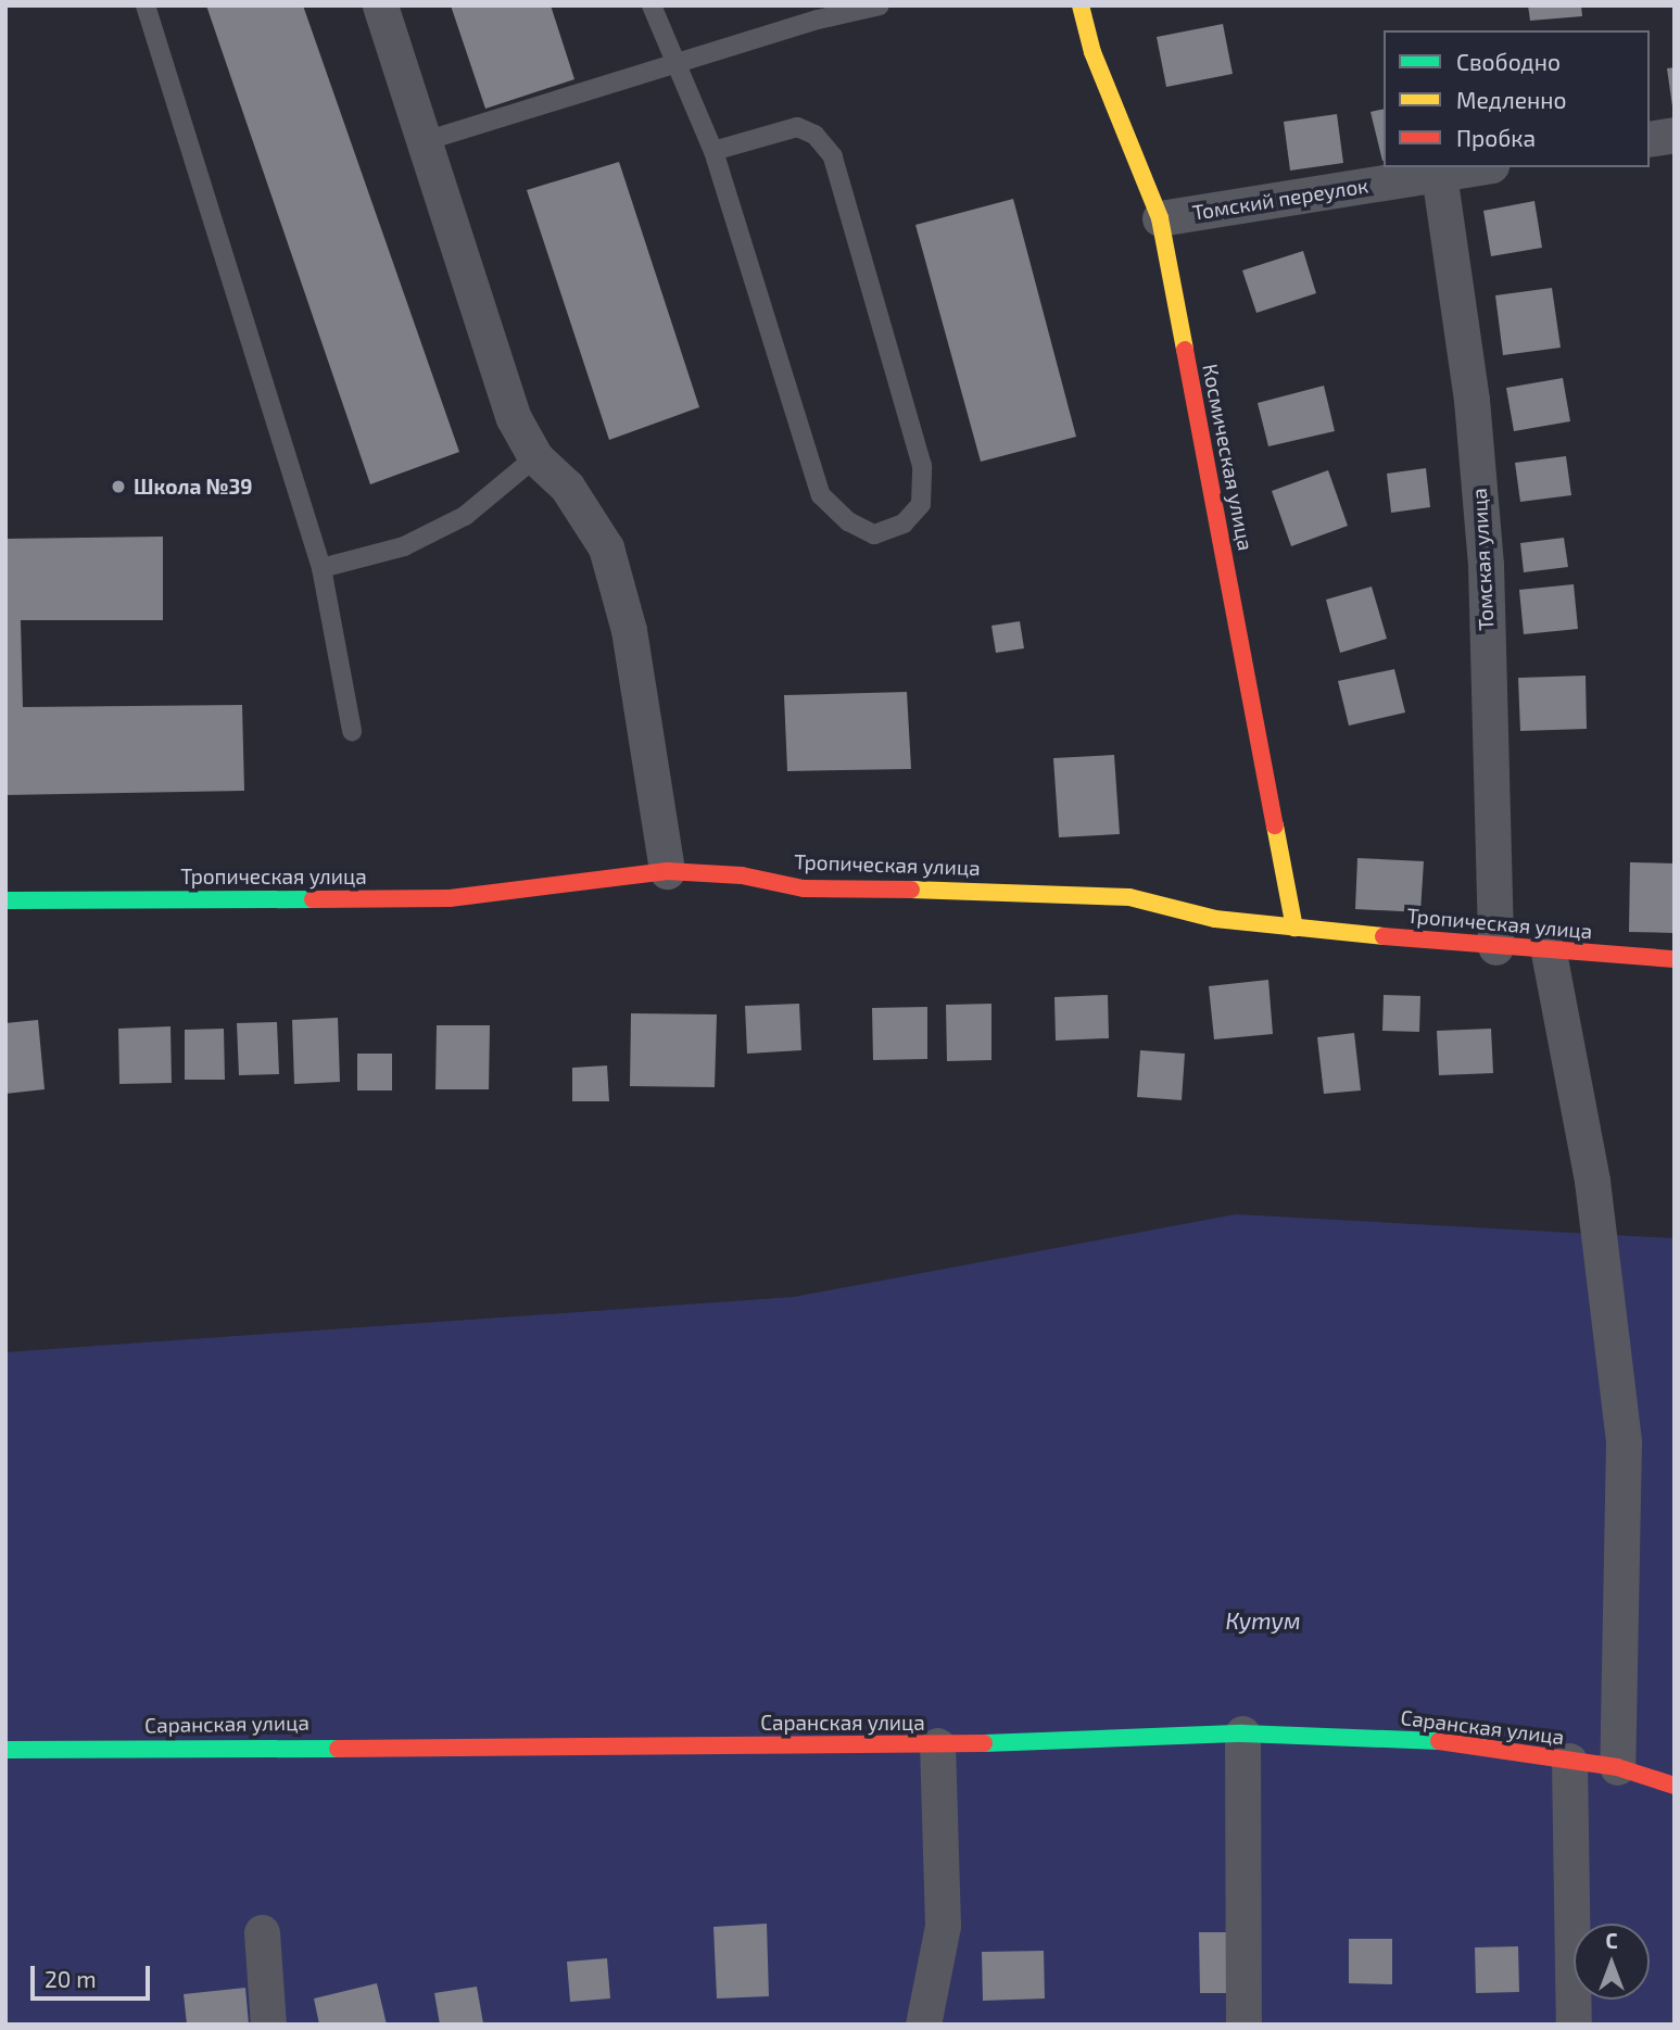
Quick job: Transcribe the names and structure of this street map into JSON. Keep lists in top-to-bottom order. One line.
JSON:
{"streets":{"street":["Томский переулок","Космическая улица","Томская улица","Тропическая улица","Саранская улица"]},"crossings":[["Томский переулок","Космическая улица"],["Томский переулок","Томская улица"],["Космическая улица","Тропическая улица"],["Томская улица","Тропическая улица"]],"water":["Кутум"],"places":["Школа №39"],"legend":["Свободно","Медленно","Пробка"],"scale_bar":"20 m","north":"top"}
